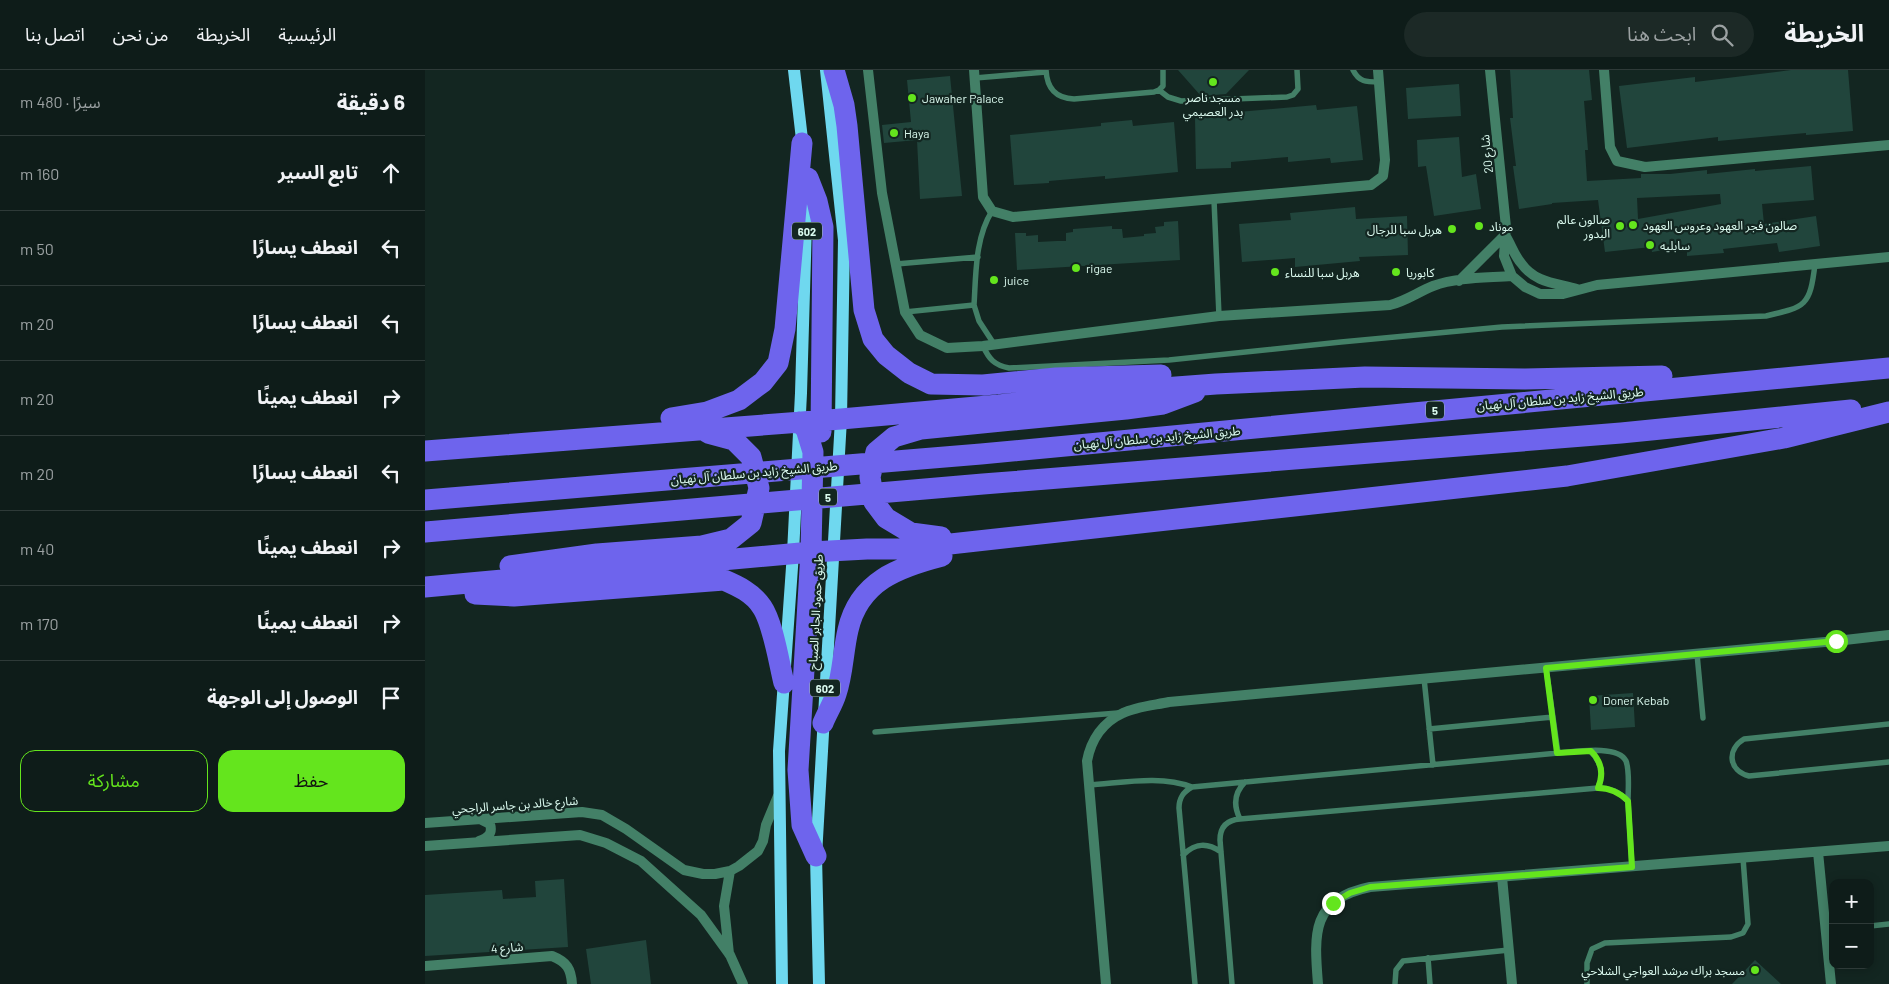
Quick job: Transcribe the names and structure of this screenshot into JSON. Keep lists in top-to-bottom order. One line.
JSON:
{"streets":{"highway":["طريق الشيخ زايد بن سلطان آل نهيان","5"],"main road":["602","طريق حمود الجابر الصباح"],"street":["شارع 20","شارع خالد بن جاسر الراجحي","شارع 4"]},"crossings":[["طريق حمود الجابر الصباح","شارع خالد بن جاسر الراجحي"]],"places":["مسجد ناصر بدر العصيمي","Jawaher Palace","Haya","صالون فجر العهود وعروس العهود","موناد","صالون عالم البدور","هربل سبا للرجال","سابليه","rigae","هربل سبا للنساء","كابوريا","juice","Doner Kebab","مسجد براك مرشد العواجي الشلاحي"],"page":{"header":"الخريطة","search":"ابحث هنا","nav":["الرئيسية","الخريطة","من نحن","اتصل بنا"],"heading":["6 دقيقة","سيرًا · 480 m"],"list":[["تابع السير","160 m"],["انعطف يسارًا","50 m"],["انعطف يسارًا","20 m"],["انعطف يمينًا","20 m"],["انعطف يسارًا","20 m"],["انعطف يمينًا","40 m"],["انعطف يمينًا","170 m"],"الوصول إلى الوجهة"],"buttons":["حفظ","مشاركة"],"map_buttons":["+","−"]}}
